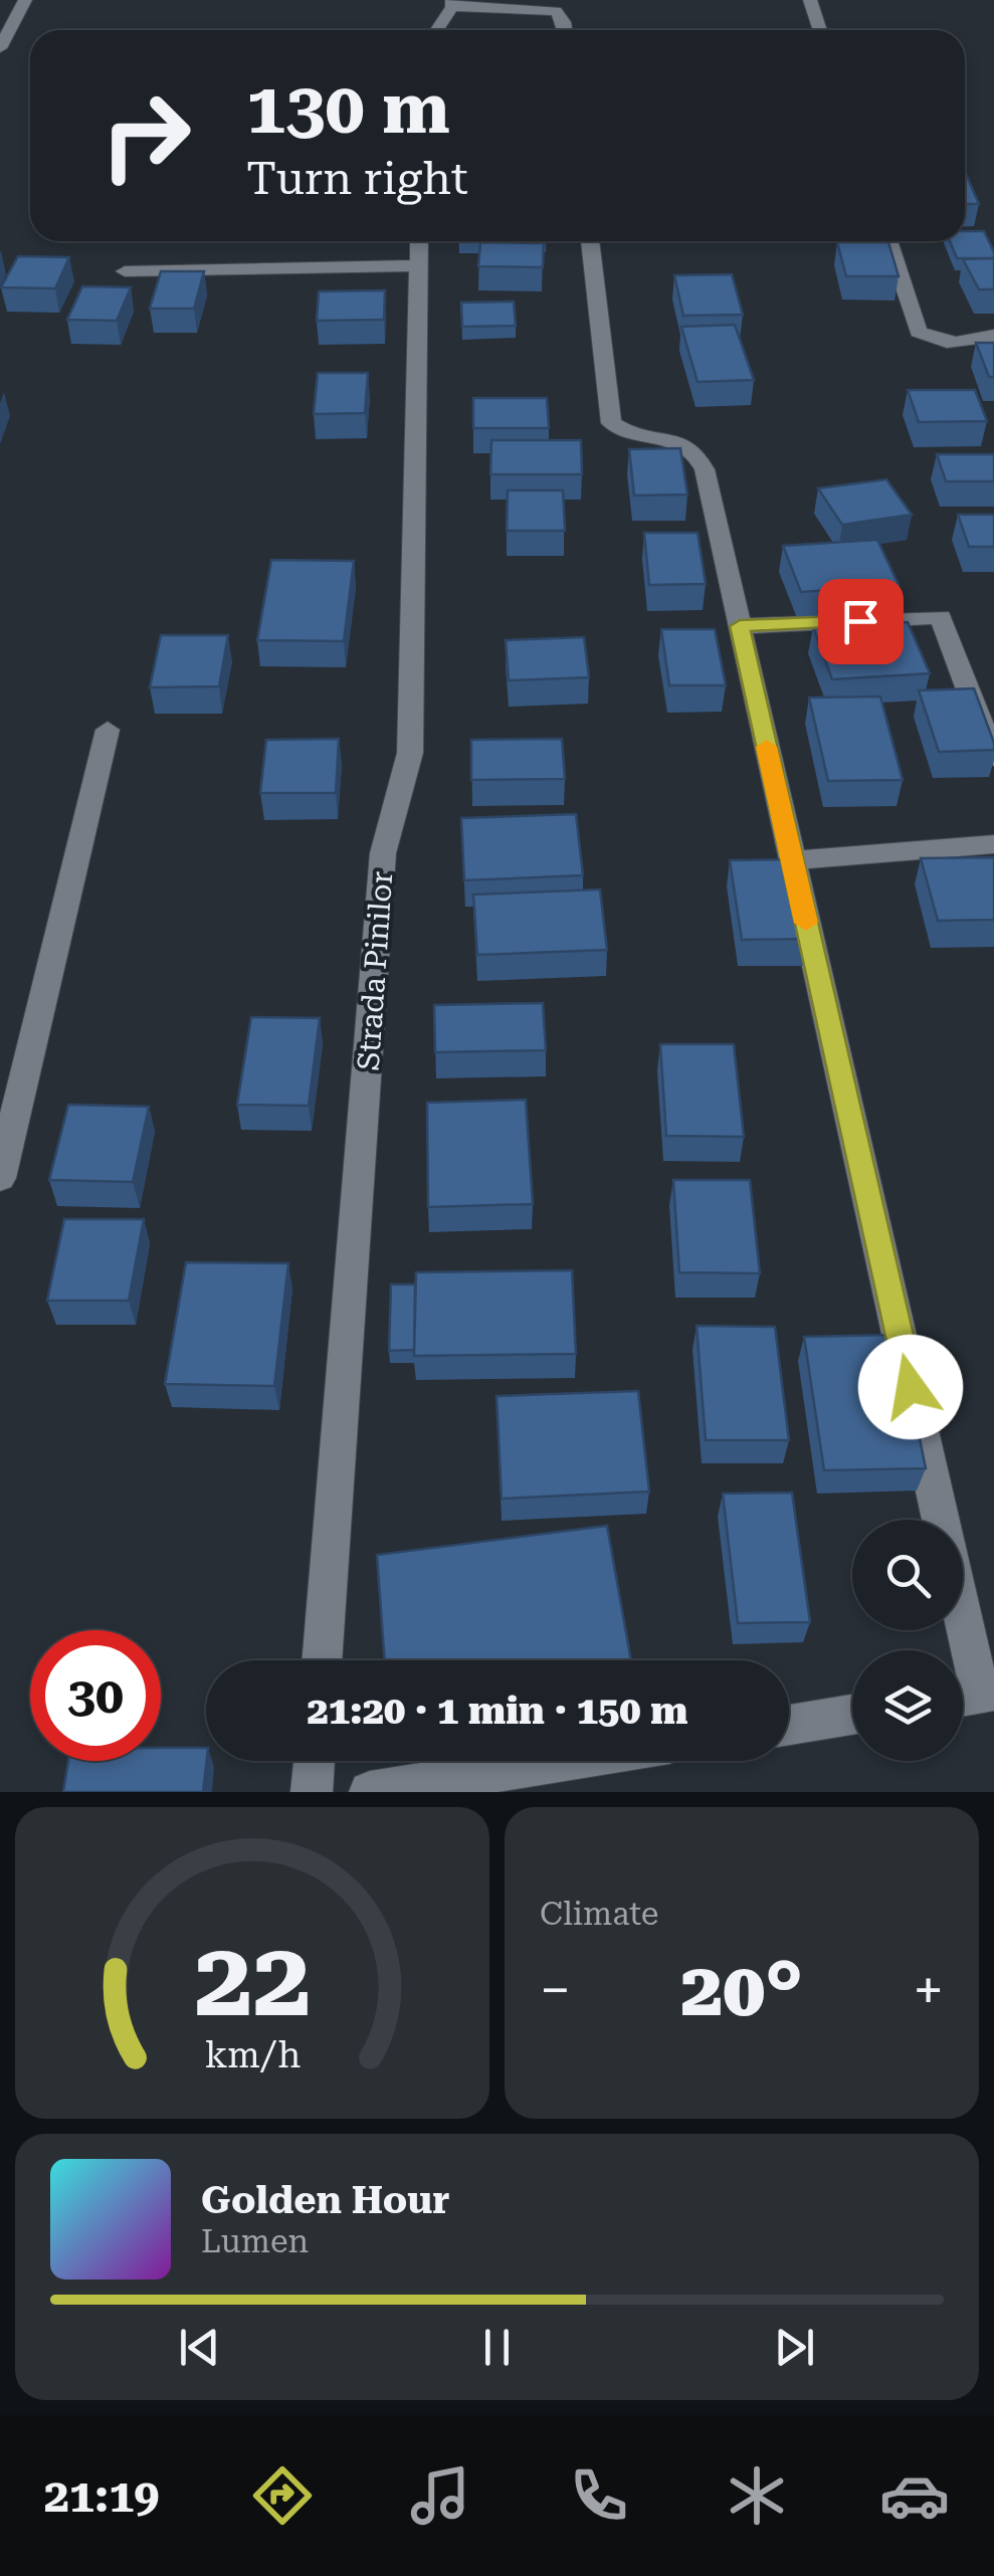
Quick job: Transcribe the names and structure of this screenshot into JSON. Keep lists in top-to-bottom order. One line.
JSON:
{"streets":{"street":["Strada Pinilor"]},"page":{"turn":["130 m","Turn right"],"limit":"30","trip":"21:20 · 1 min · 150 m","tile":"Climate","heat":["−","20°","+"],"song":["Golden Hour","Lumen"],"tabs":"21:19","gauge":["22","km/h"]}}
